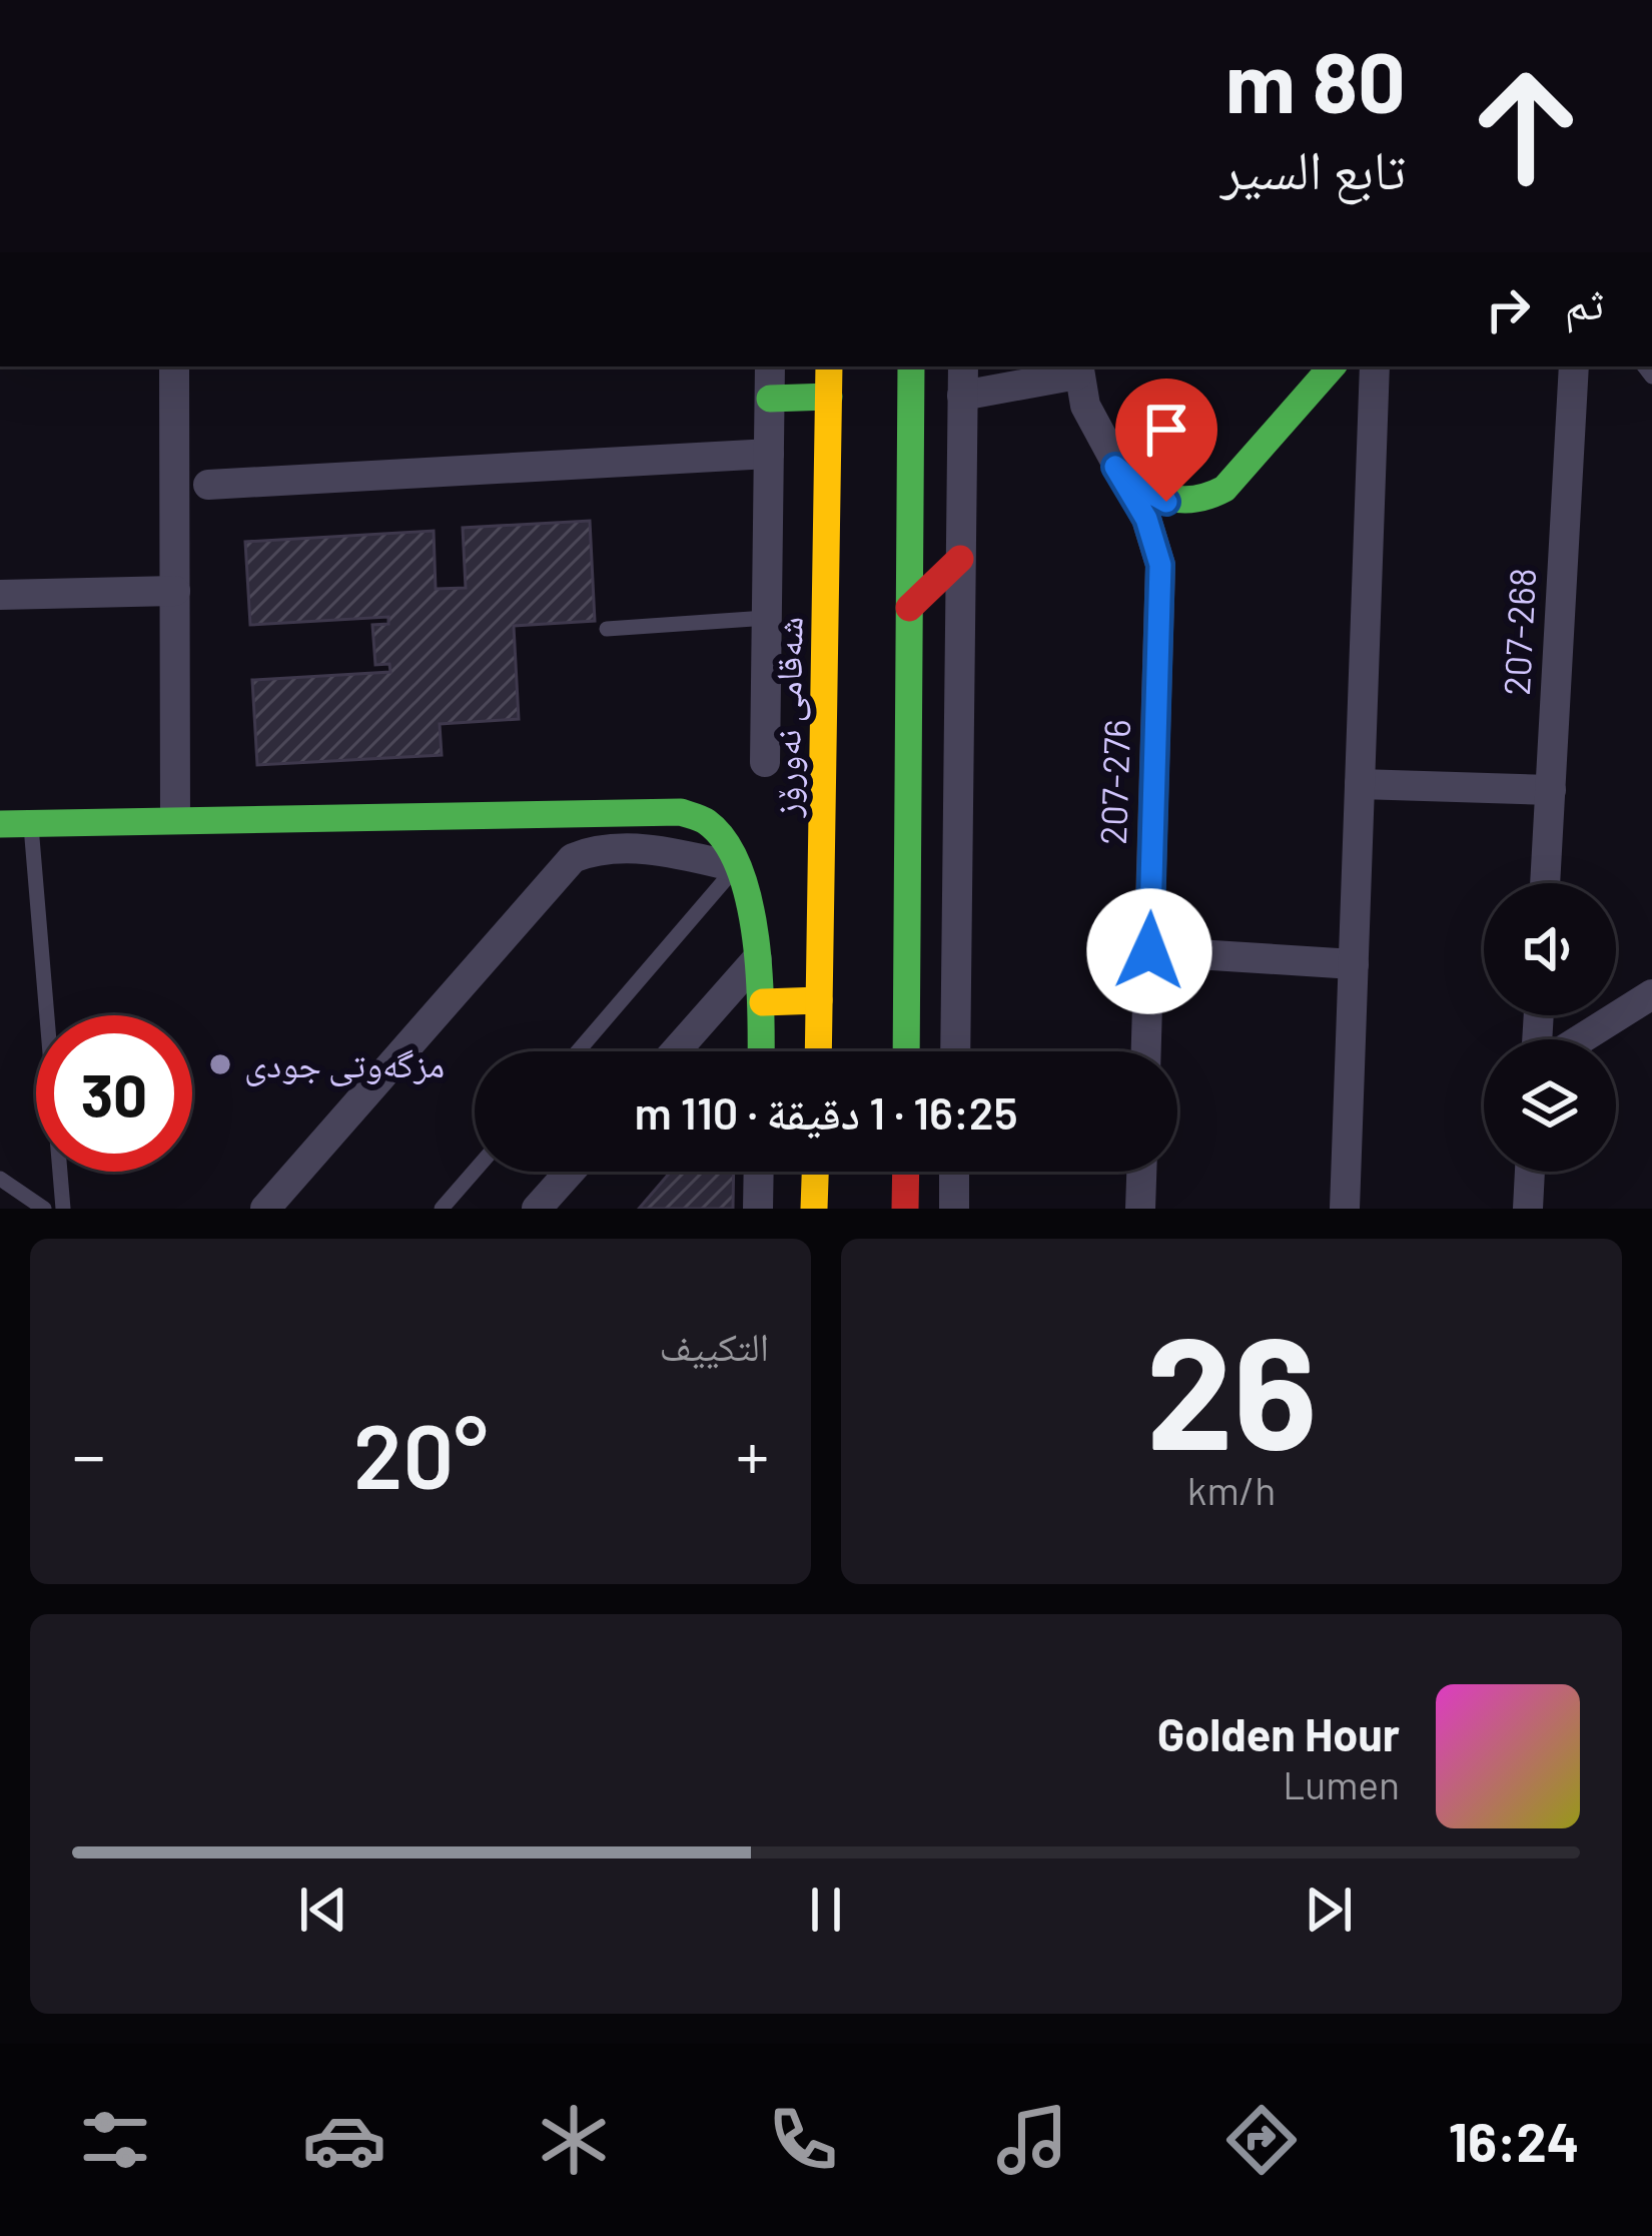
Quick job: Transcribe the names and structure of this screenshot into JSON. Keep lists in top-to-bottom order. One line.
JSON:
{"streets":{"main road":["شەقامی نەورۆز"],"street":["207-268","207-276"]},"places":["مزگەوتی جودی"],"page":{"turn":["80 m","تابع السير"],"then":"ثم","limit":"30","trip":"16:25 · 1 دقيقة · 110 m","tile":[["26","km/h"],"التكييف"],"heat":["−","20°","+"],"song":["Golden Hour","Lumen"],"tabs":"16:24"}}
